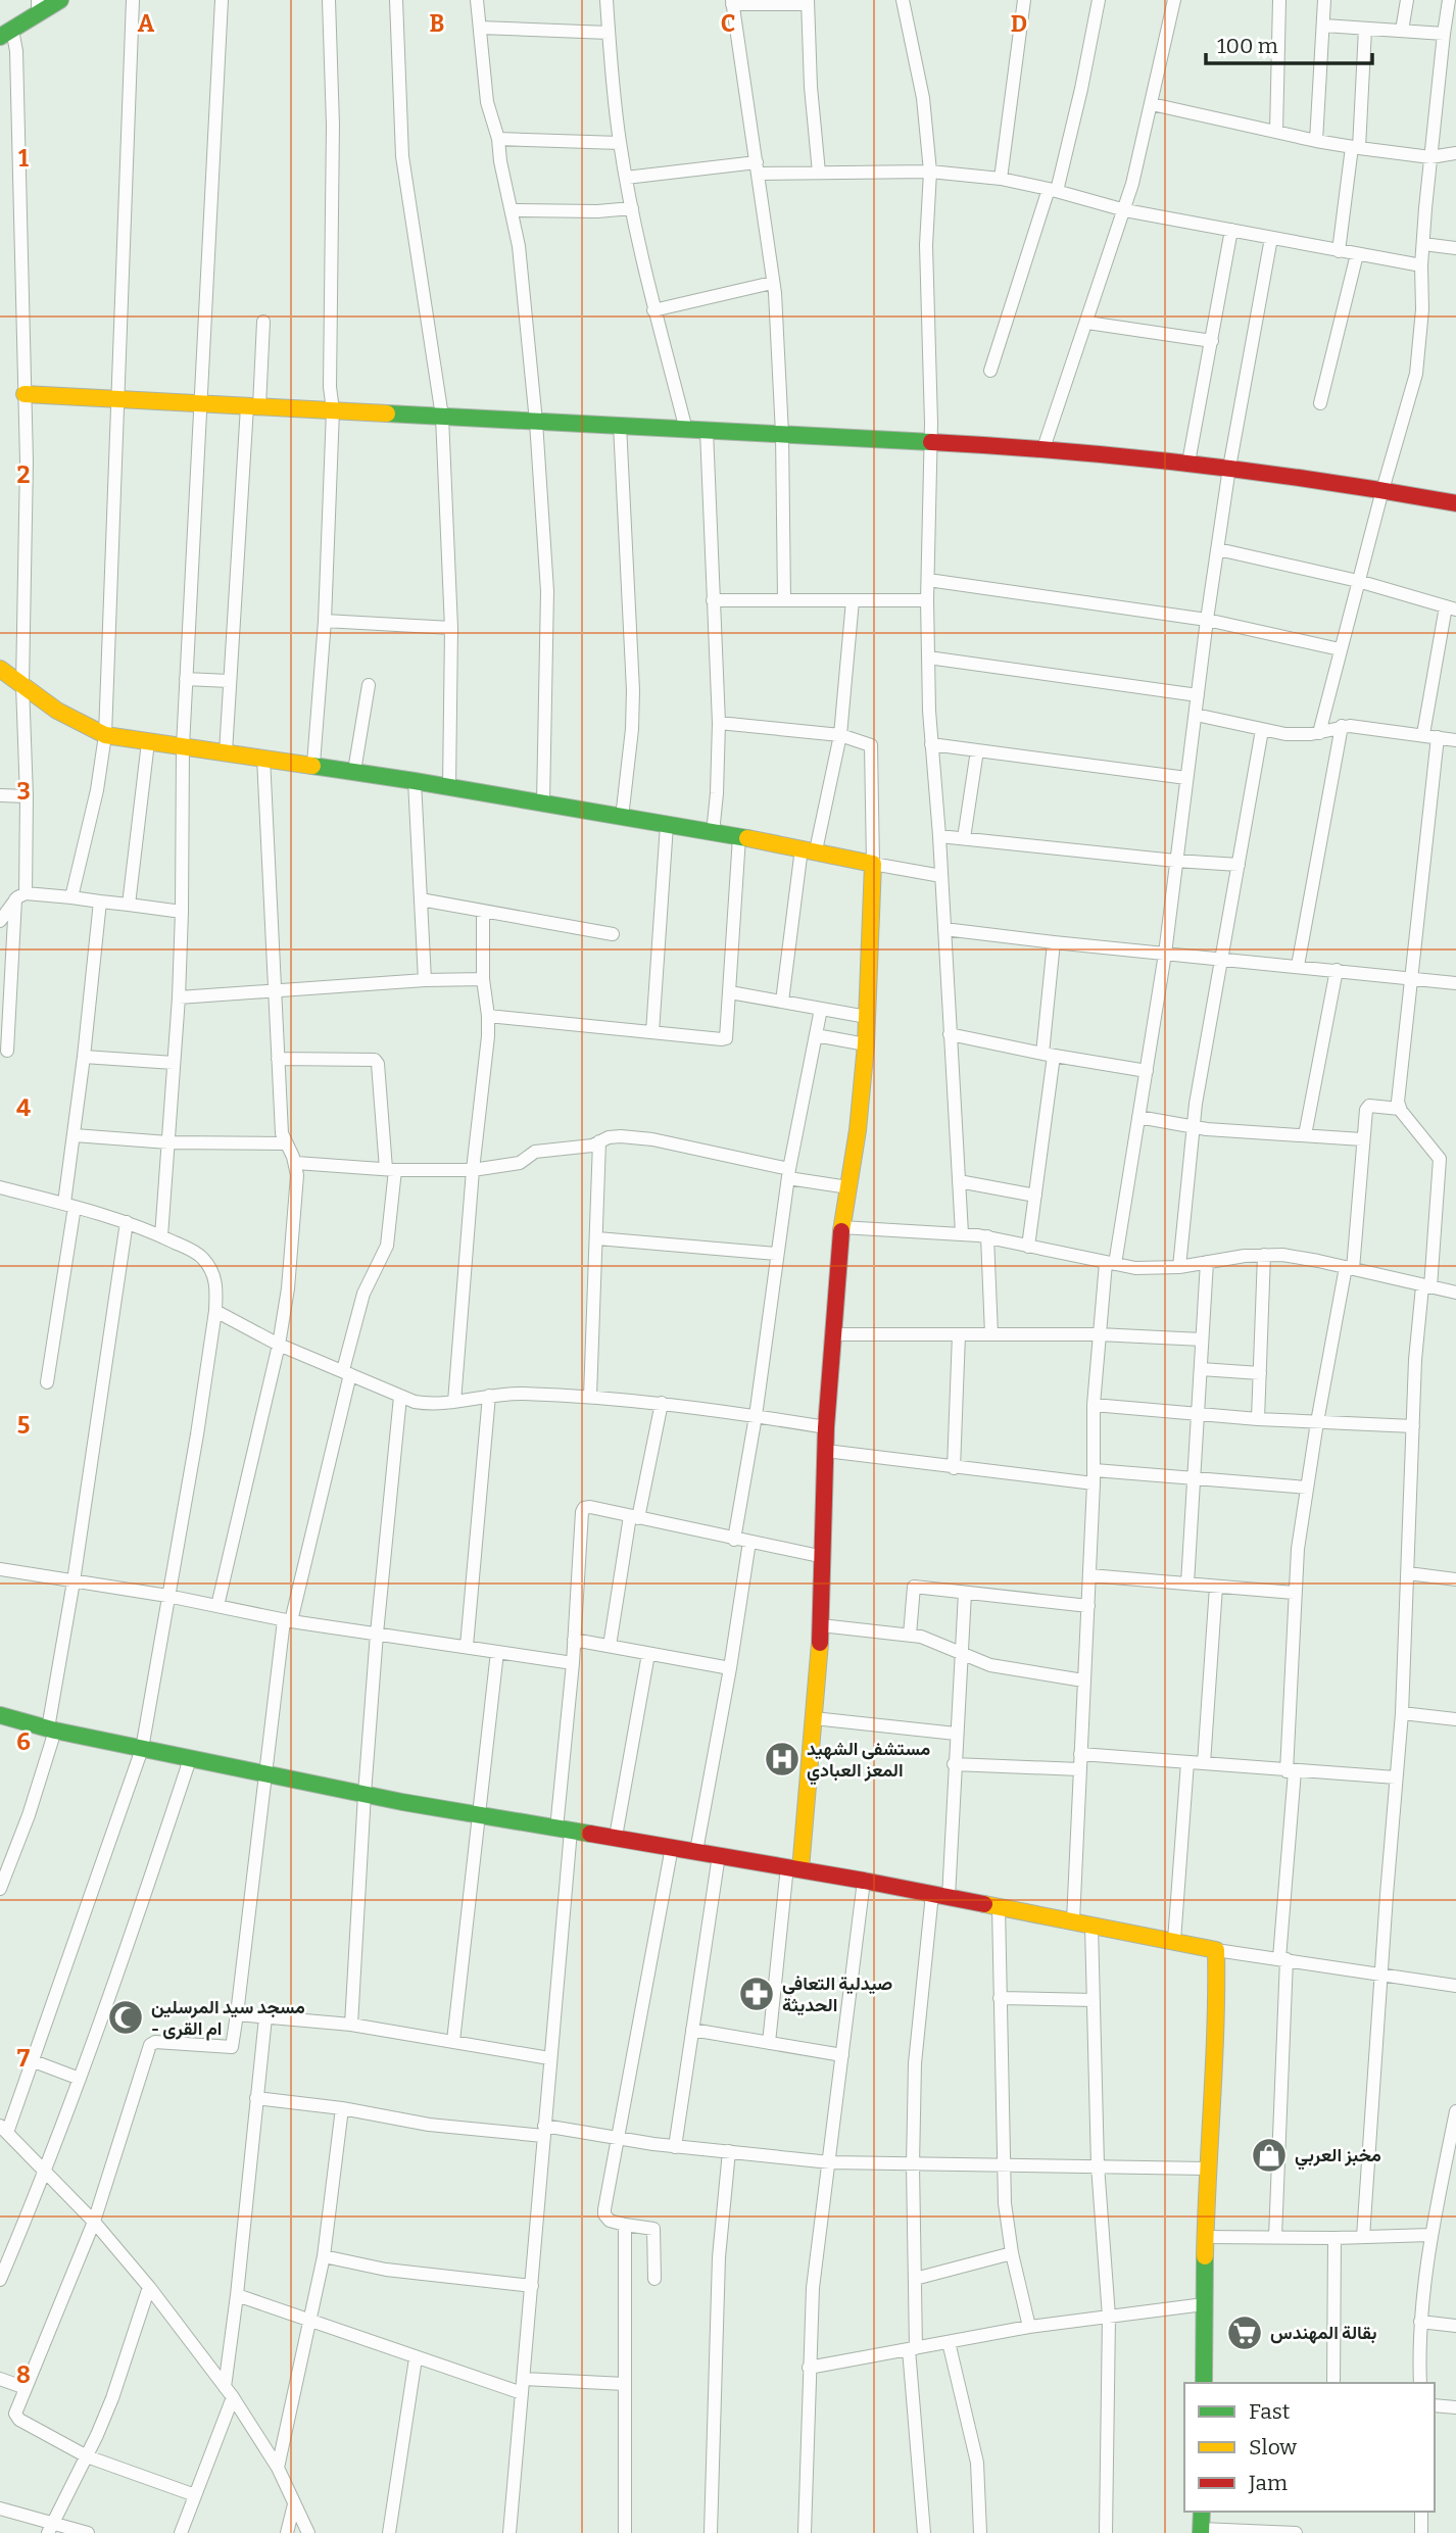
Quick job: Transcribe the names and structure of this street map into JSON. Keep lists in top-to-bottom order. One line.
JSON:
{"places":{"hospital":["مستشفى الشهيد المعز العبادي"],"pharmacy":["صيدلية التعافي الحديثة"],"mosque":["مسجد سيد المرسلين - ام القرى"],"shop":["مخبز العربي"],"supermarket":["بقالة المهندس"]},"legend":["Fast","Slow","Jam"],"scale_bar":"100 m","grid":{"columns":["A","B","C","D"],"rows":["1","2","3","4","5","6","7","8"]}}
